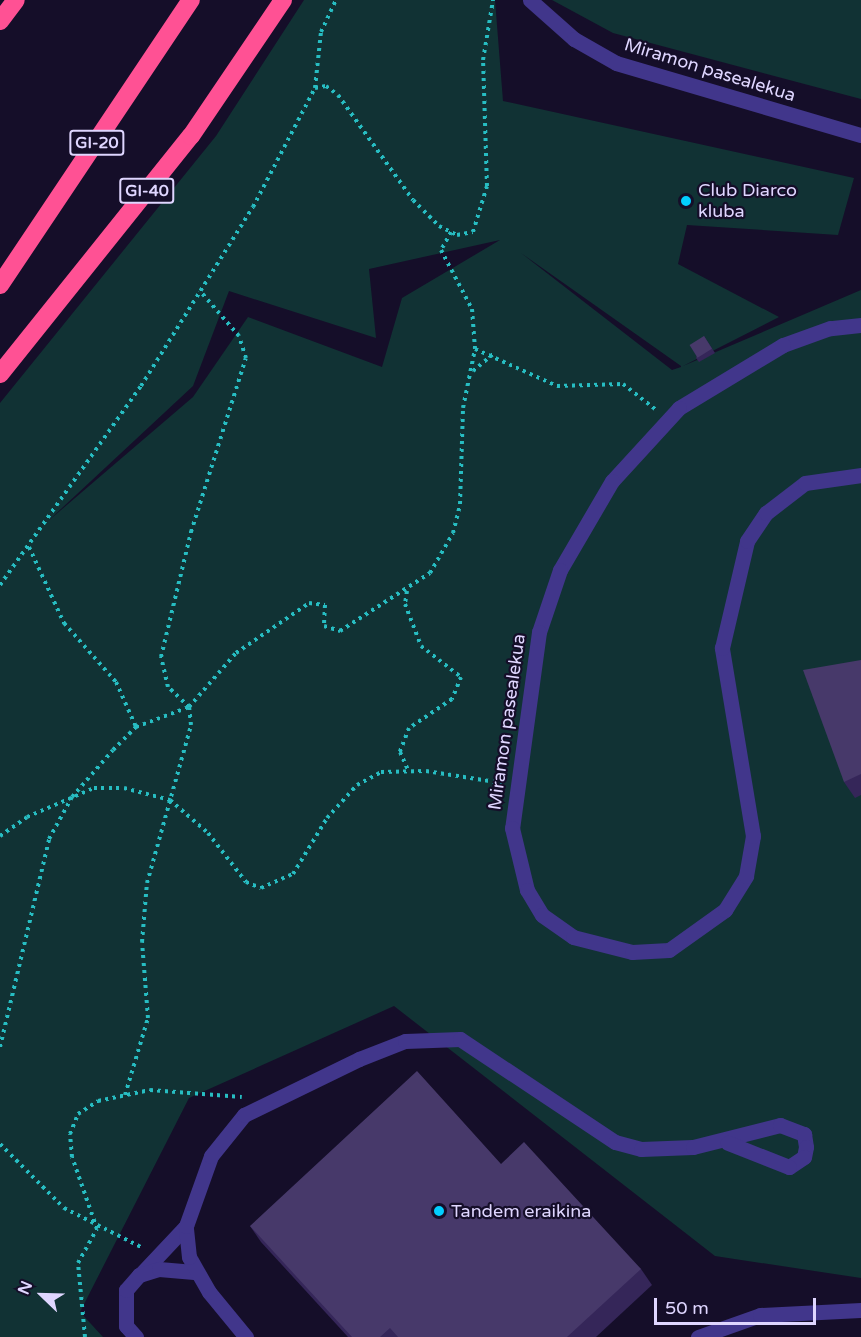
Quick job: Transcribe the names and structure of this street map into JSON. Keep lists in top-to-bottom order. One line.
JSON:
{"streets":{"highway":["GI-20","GI-40"],"street":["Miramon pasealekua"]},"places":["Club Diarco kluba","Tandem eraikina"],"scale_bar":"50 m","north":"top left"}
